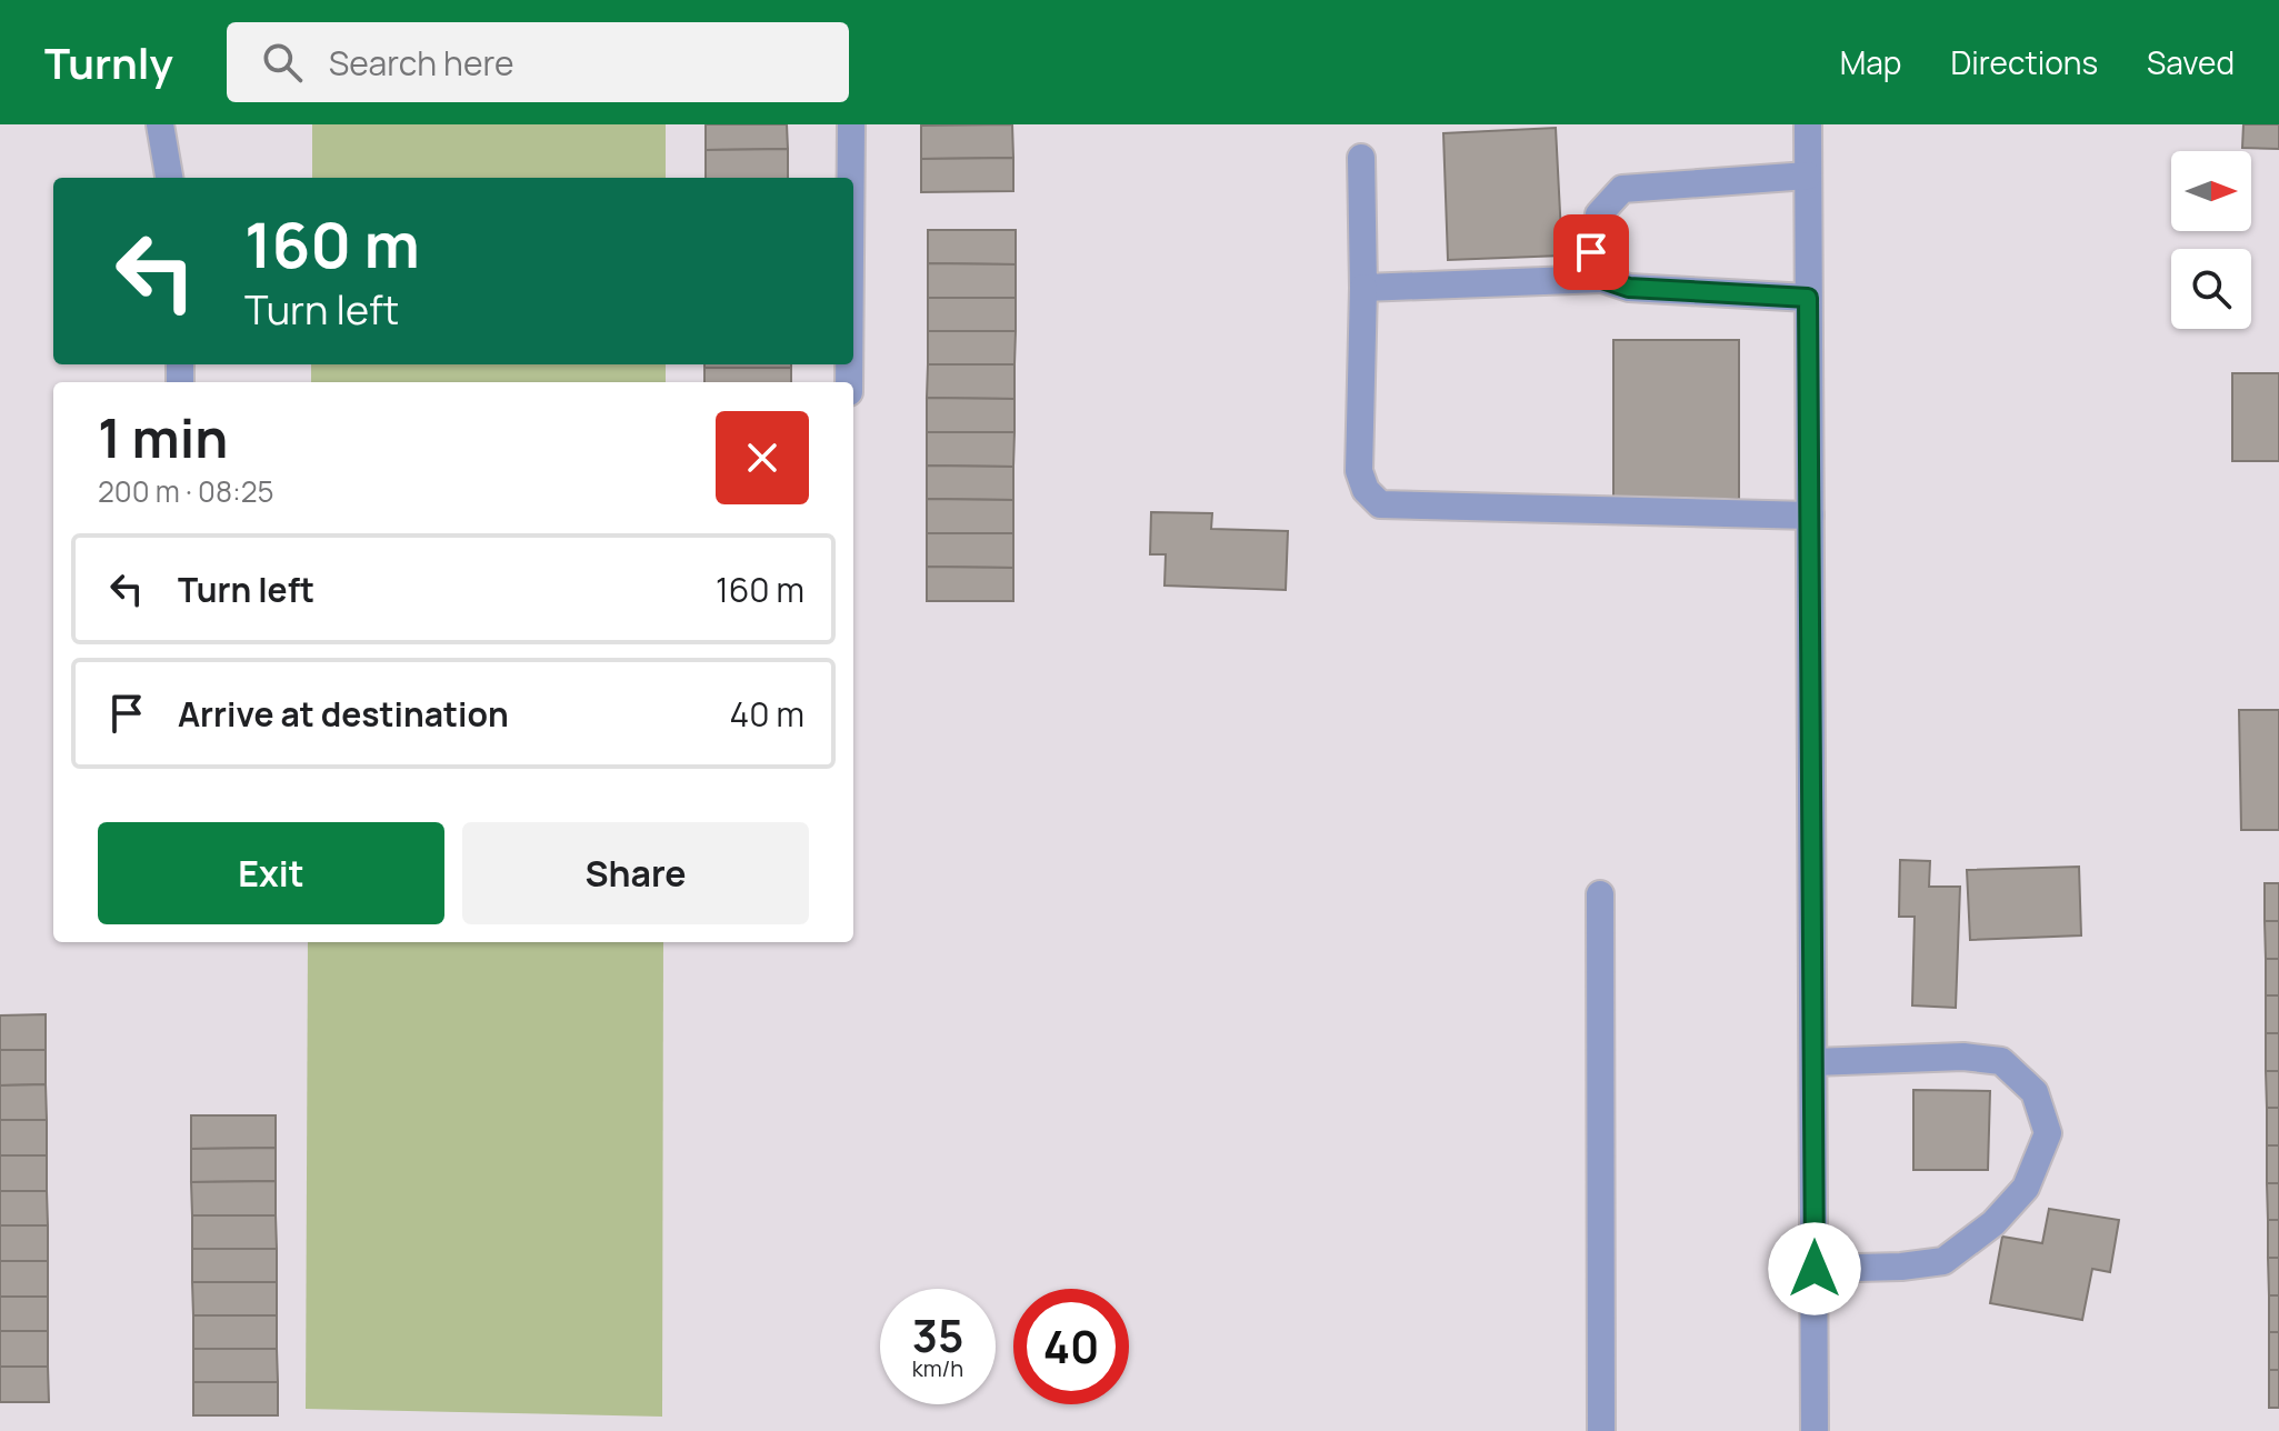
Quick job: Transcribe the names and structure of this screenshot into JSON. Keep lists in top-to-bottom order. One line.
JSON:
{"north":"right","page":{"header":"Turnly","search":"Search here","nav":["Map","Directions","Saved"],"turn":["160 m","Turn left"],"heading":["1 min","200 m · 08:25"],"list":[{"name":"Turn left","value":"160 m"},{"name":"Arrive at destination","value":"40 m"}],"buttons":["Exit","Share"],"speed":"35 km/h","limit":"40"}}
